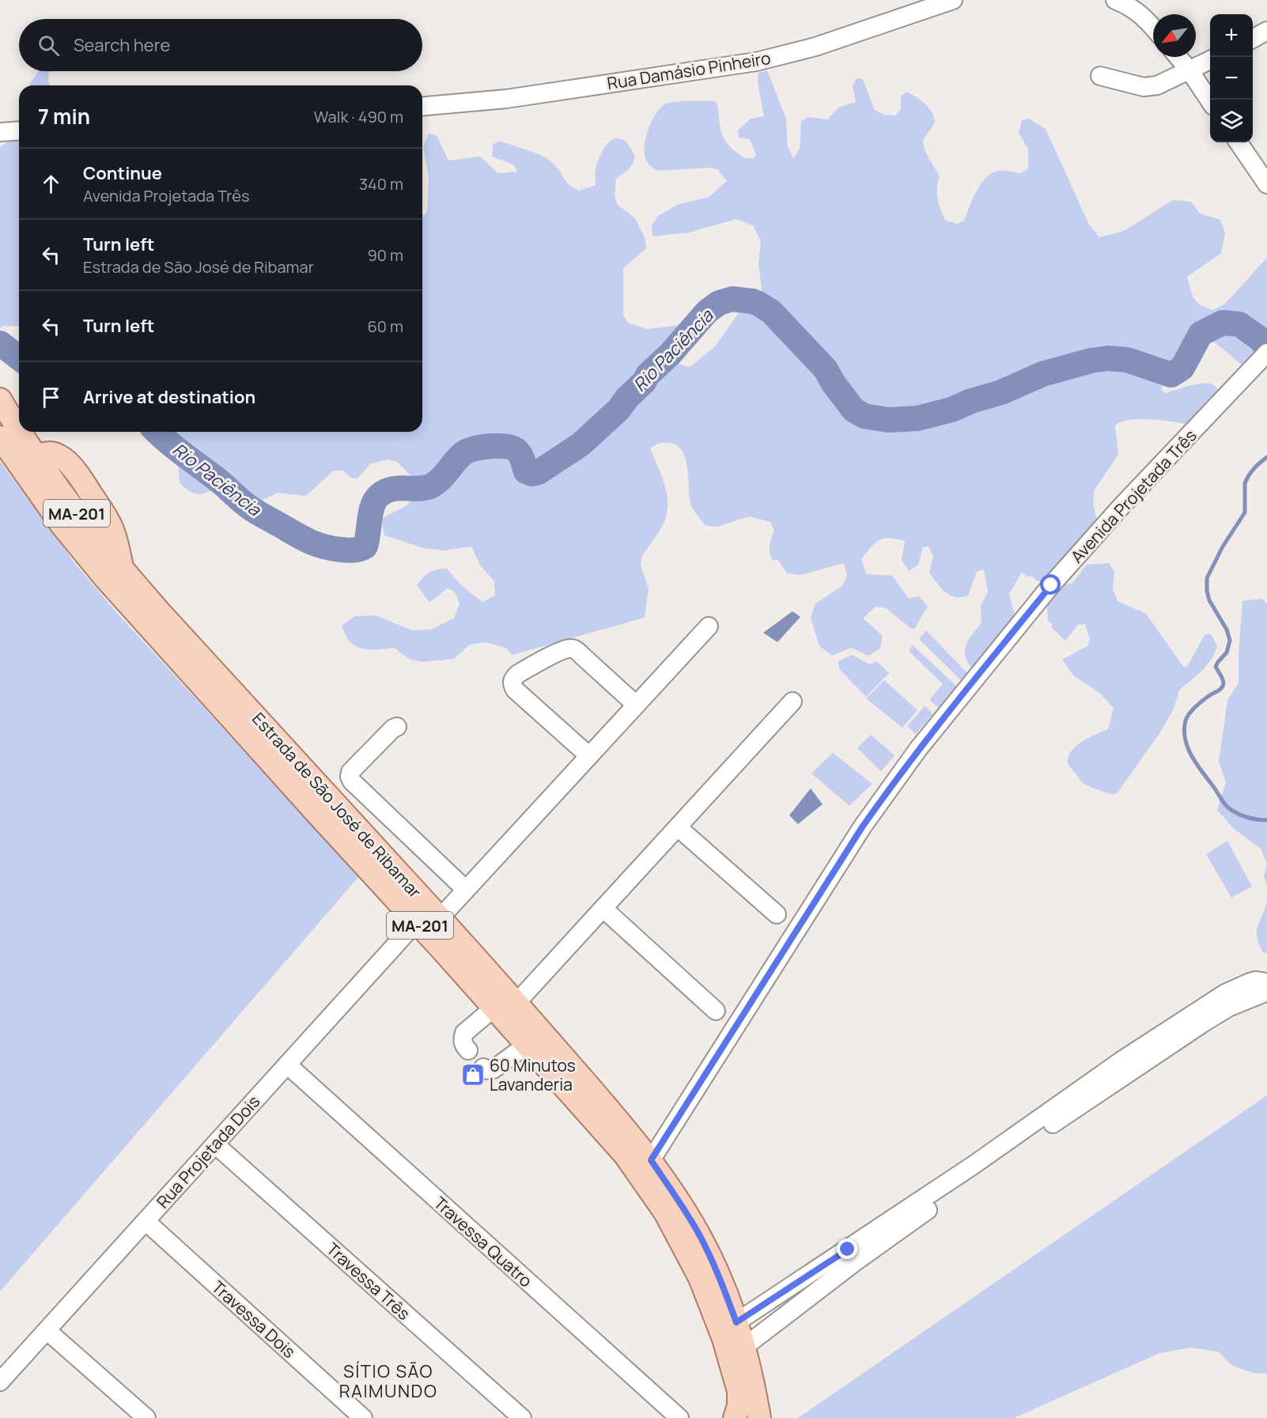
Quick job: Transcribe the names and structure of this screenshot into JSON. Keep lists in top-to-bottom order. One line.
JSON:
{"streets":{"main road":["MA-201","Estrada de São José de Ribamar"],"street":["Rua Damásio Pinheiro","Avenida Projetada Três","Rua Projetada Dois","Travessa Quatro","Travessa Três","Travessa Dois"]},"crossings":[["Avenida Projetada Três","Estrada de São José de Ribamar"],["Estrada de São José de Ribamar","Rua Projetada Dois"],["Rua Projetada Dois","Travessa Quatro"],["Rua Projetada Dois","Travessa Três"],["Rua Projetada Dois","Travessa Dois"]],"districts":["SÍTIO SÃO RAIMUNDO"],"water":["Rio Paciência"],"places":{"shop":["60 Minutos Lavanderia"]},"north":"bottom left","page":{"map_buttons":["+","−"],"search":"Search here","heading":["7 min","Walk · 490 m"],"list":[["Continue","Avenida Projetada Três","340 m"],["Turn left","Estrada de São José de Ribamar","90 m"],["Turn left","60 m"],"Arrive at destination"]}}
